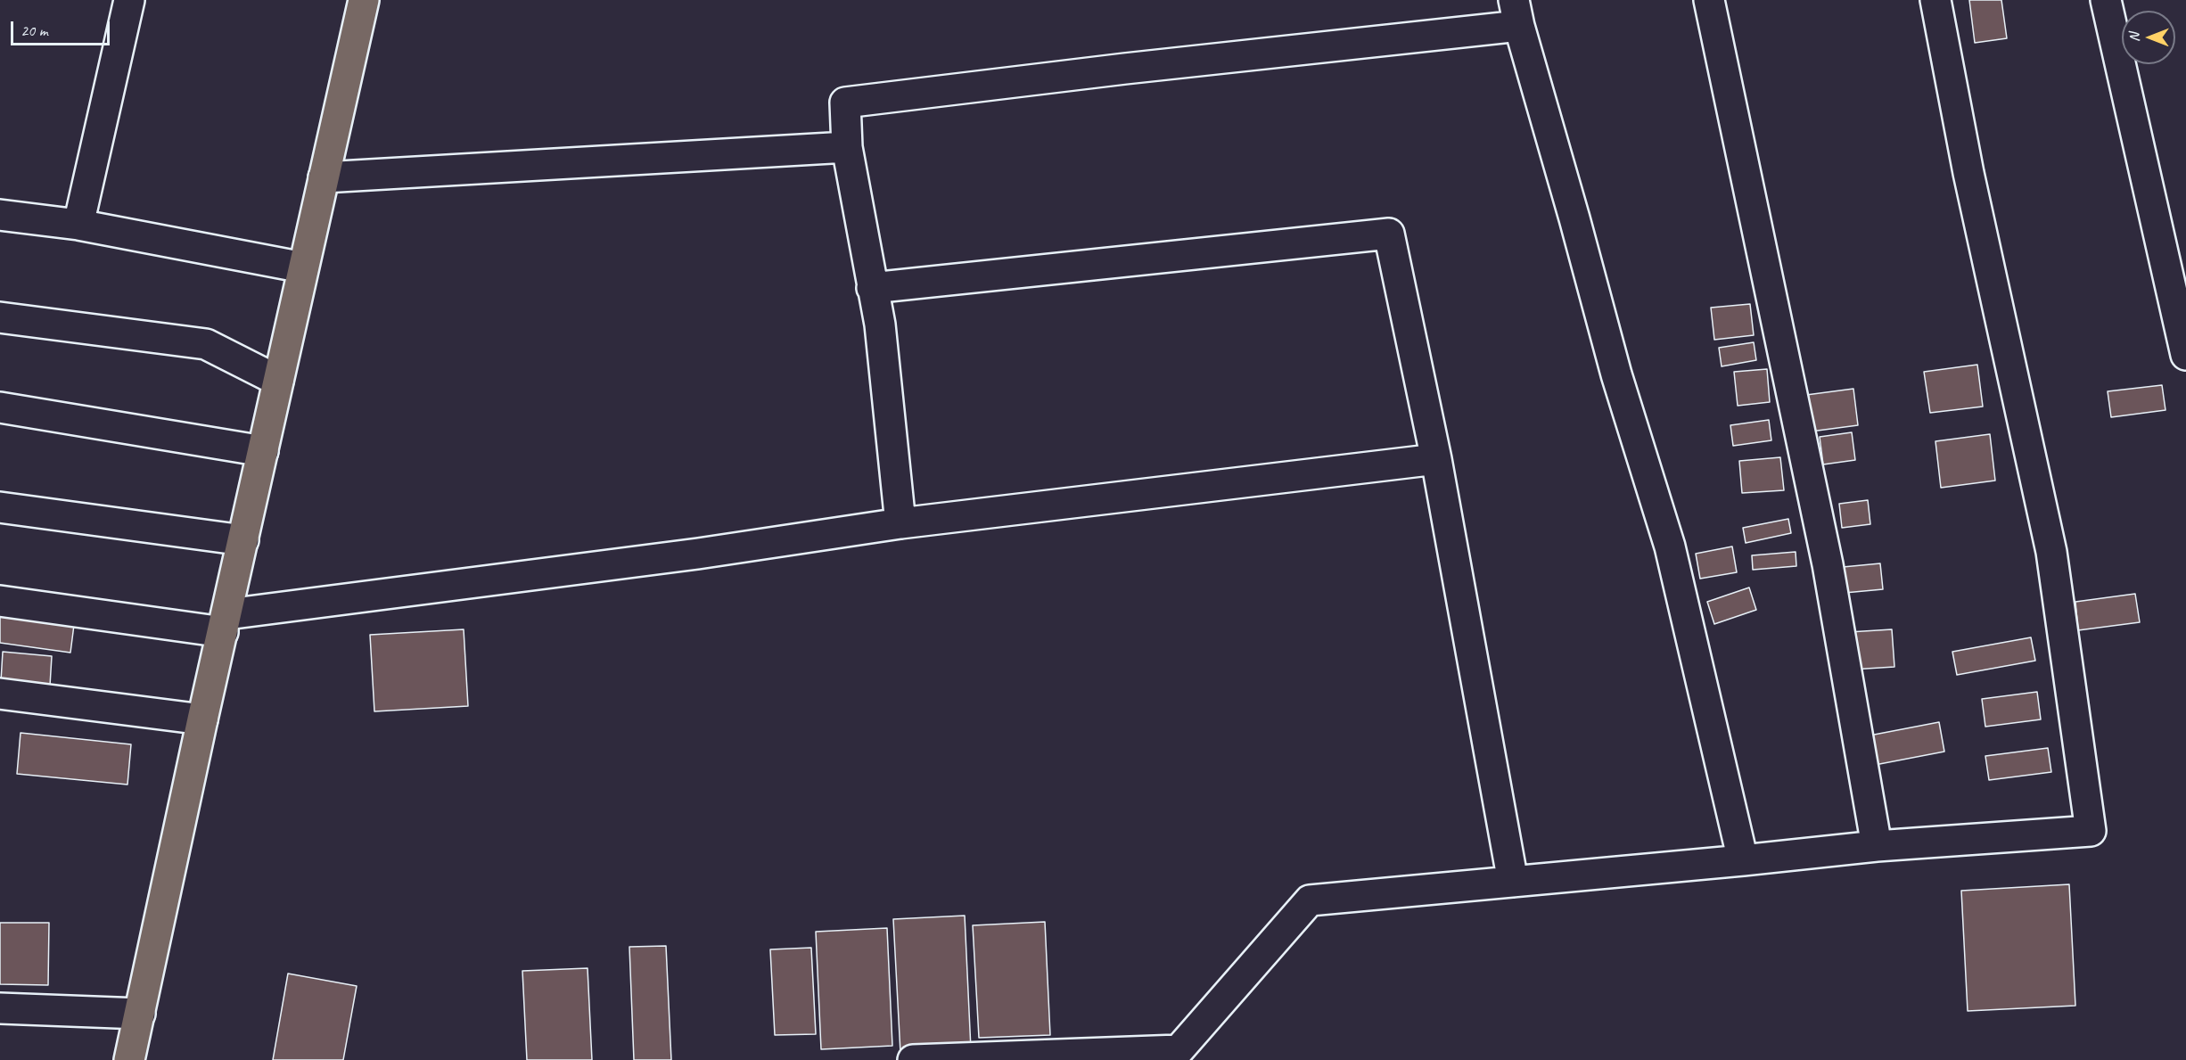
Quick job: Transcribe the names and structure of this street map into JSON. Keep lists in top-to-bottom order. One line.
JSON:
{"scale_bar":"20 m","north":"left"}
